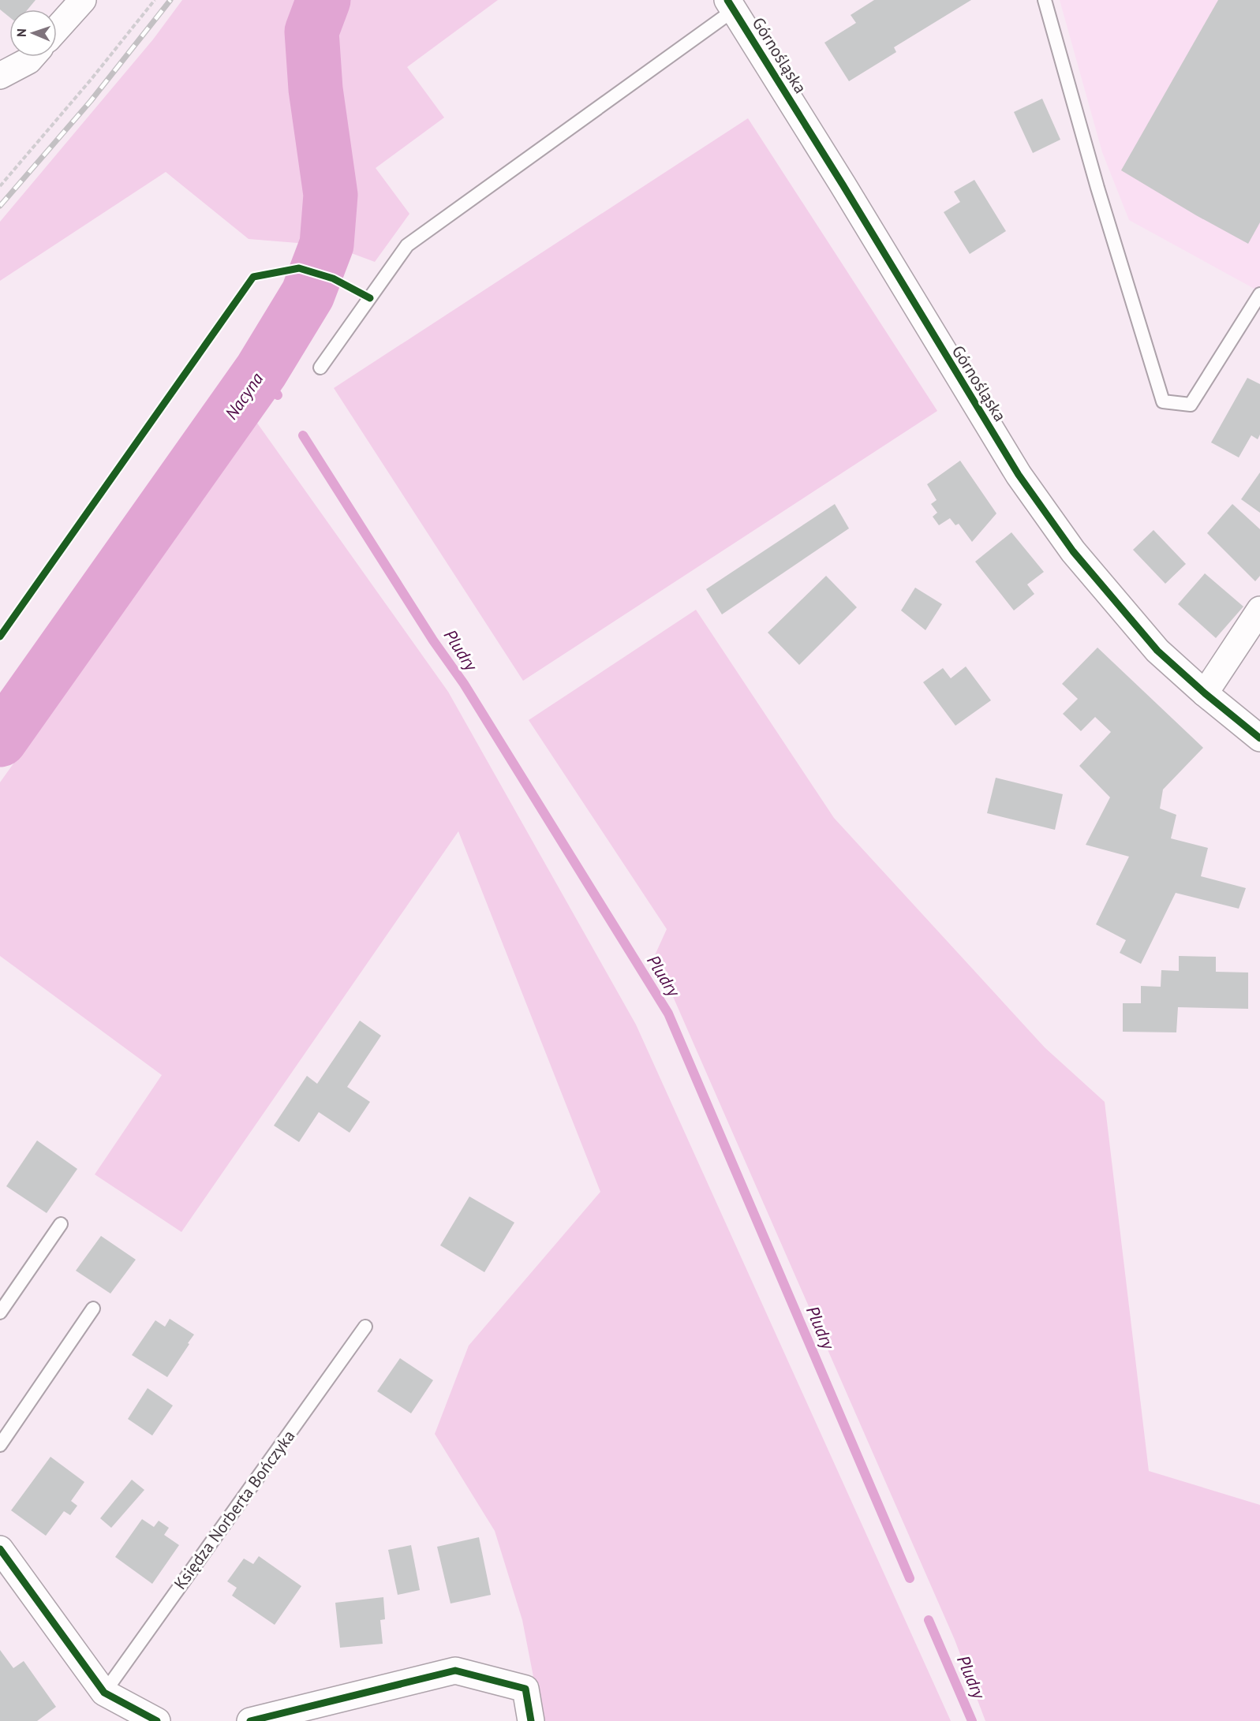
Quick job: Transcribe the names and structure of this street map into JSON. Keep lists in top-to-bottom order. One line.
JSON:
{"streets":{"street":["Górnośląska"],"lane":["Księdza Norberta Bończyka"]},"water":["Nacyna","Pludry"],"north":"left"}
